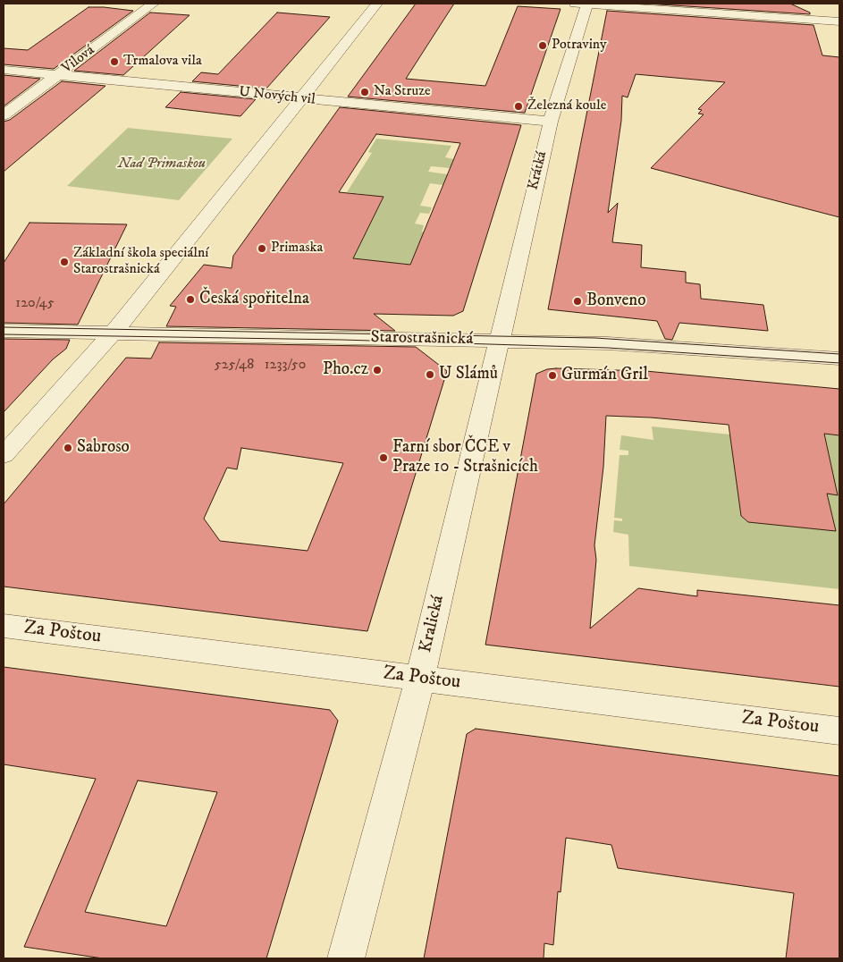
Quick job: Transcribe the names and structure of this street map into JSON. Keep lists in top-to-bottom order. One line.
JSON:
{"streets":{"street":["Vilová","U Nových vil","Krátká","Starostrašnická","Kralická","Za Poštou"]},"crossings":[["Vilová","U Nových vil"],["U Nových vil","Krátká"],["Krátká","Starostrašnická"],["Krátká","Kralická"],["Starostrašnická","Kralická"],["Kralická","Za Poštou"]],"parks":["Nad Primaskou"],"places":["Potraviny","Trmalova vila","Na Struze","Železná koule","Primaska","Základní škola speciální Starostrašnická","Česká spořitelna","Bonveno","Pho.cz","U Slámů","Gurmán Gril","Sabroso","Farní sbor ČCE v Praze 10 - Strašnicích"],"house_numbers":["120/45","525/48","1233/50"]}
